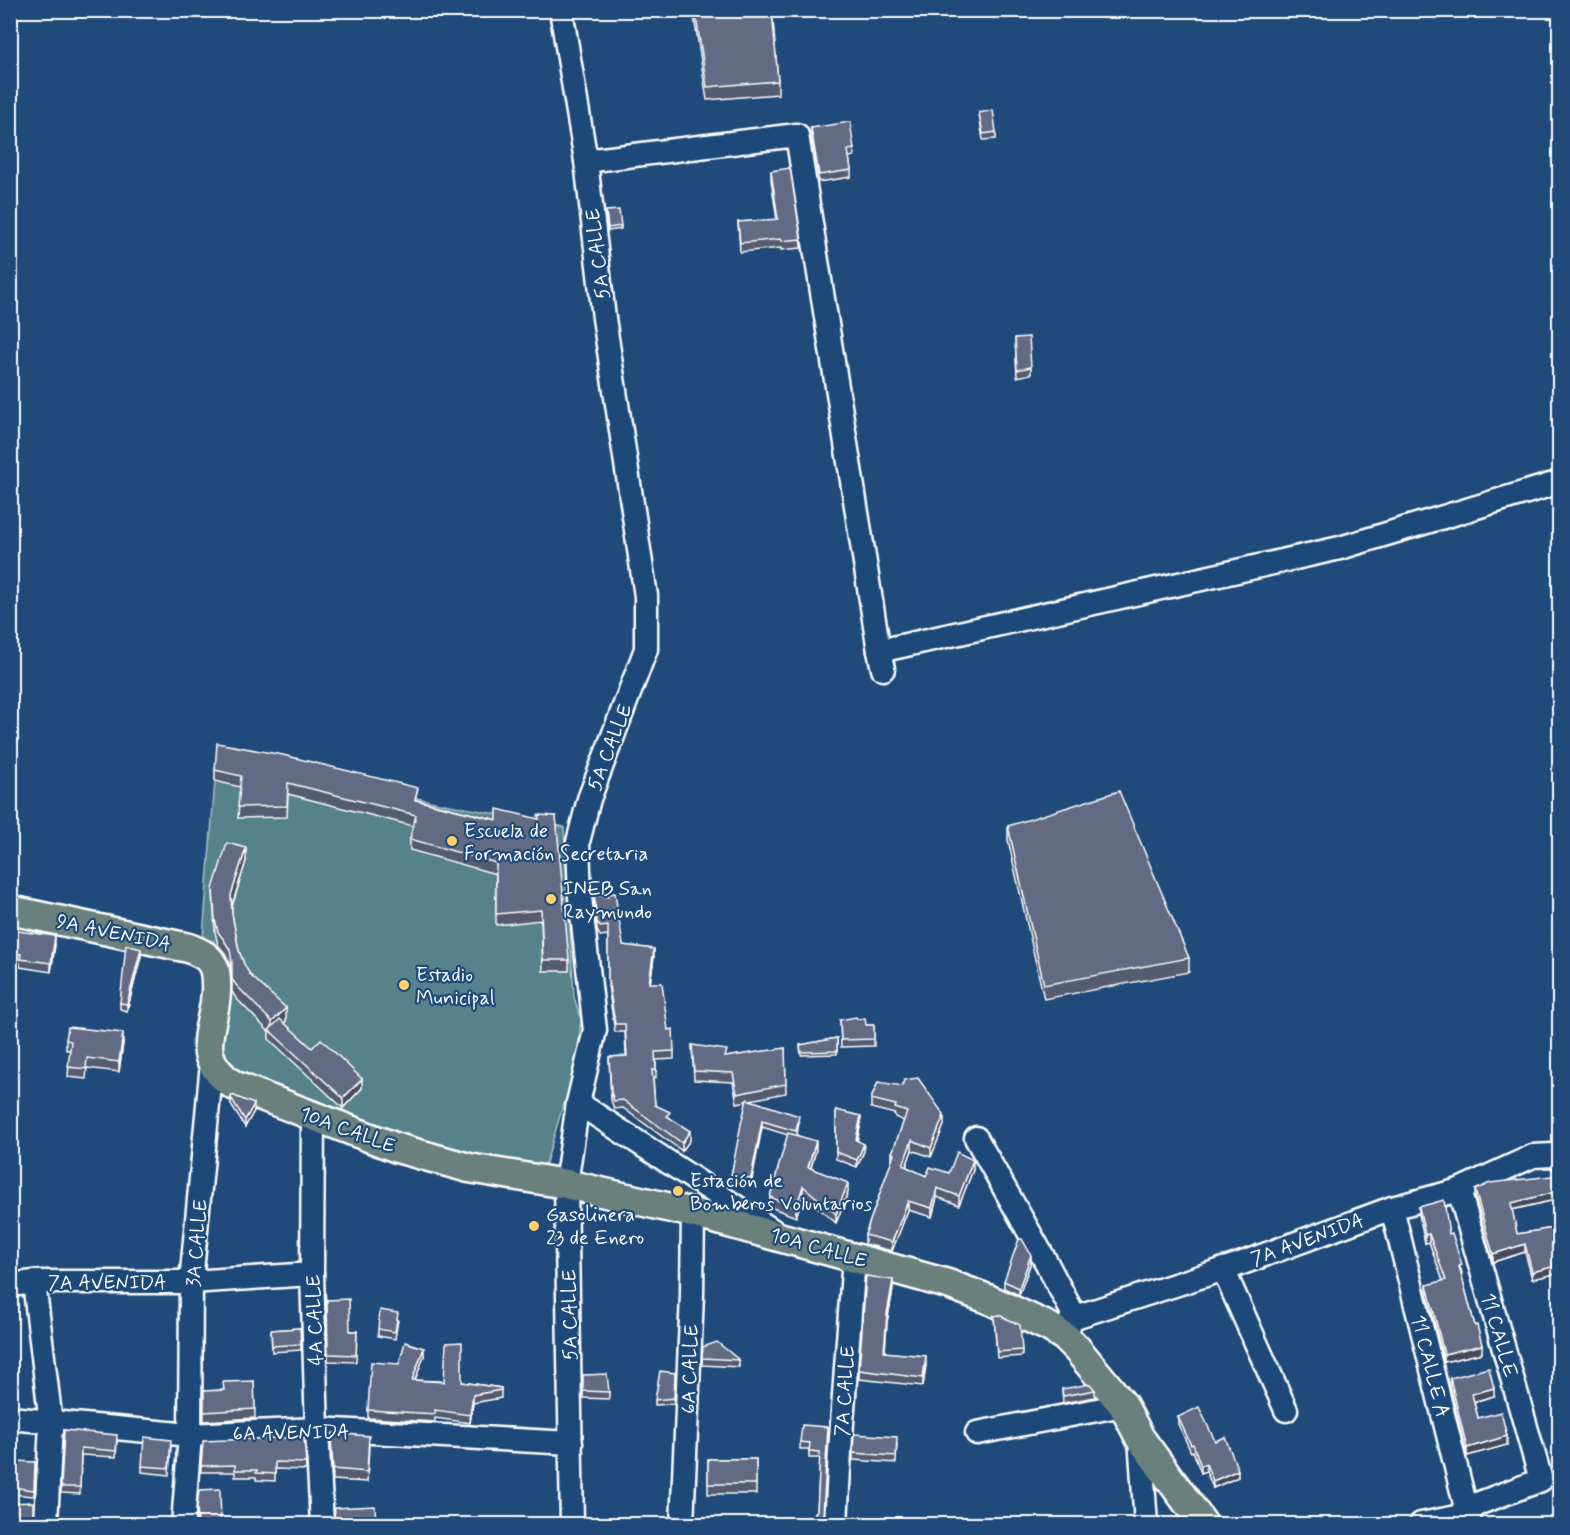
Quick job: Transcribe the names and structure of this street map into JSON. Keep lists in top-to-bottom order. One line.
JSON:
{"streets":{"main road":["9A AVENIDA","10A CALLE","3A CALLE"],"street":["5A CALLE","7A AVENIDA","4A CALLE","11 CALLE","11 CALLE A","6A CALLE","7A CALLE","6A AVENIDA"]},"crossings":[["5A CALLE","10A CALLE"],["5A CALLE","6A AVENIDA"],["9A AVENIDA","3A CALLE"],["10A CALLE","7A AVENIDA"],["10A CALLE","3A CALLE"],["10A CALLE","4A CALLE"],["10A CALLE","6A CALLE"],["10A CALLE","7A CALLE"],["7A AVENIDA","3A CALLE"],["7A AVENIDA","4A CALLE"],["7A AVENIDA","11 CALLE"],["7A AVENIDA","11 CALLE A"],["3A CALLE","6A AVENIDA"],["4A CALLE","6A AVENIDA"],["11 CALLE","11 CALLE A"]],"places":["Escuela de Formación Secretaria","INEB San Raymundo","Estadio Municipal","Estación de Bomberos Voluntarios","Gasolinera 23 de Enero"]}
